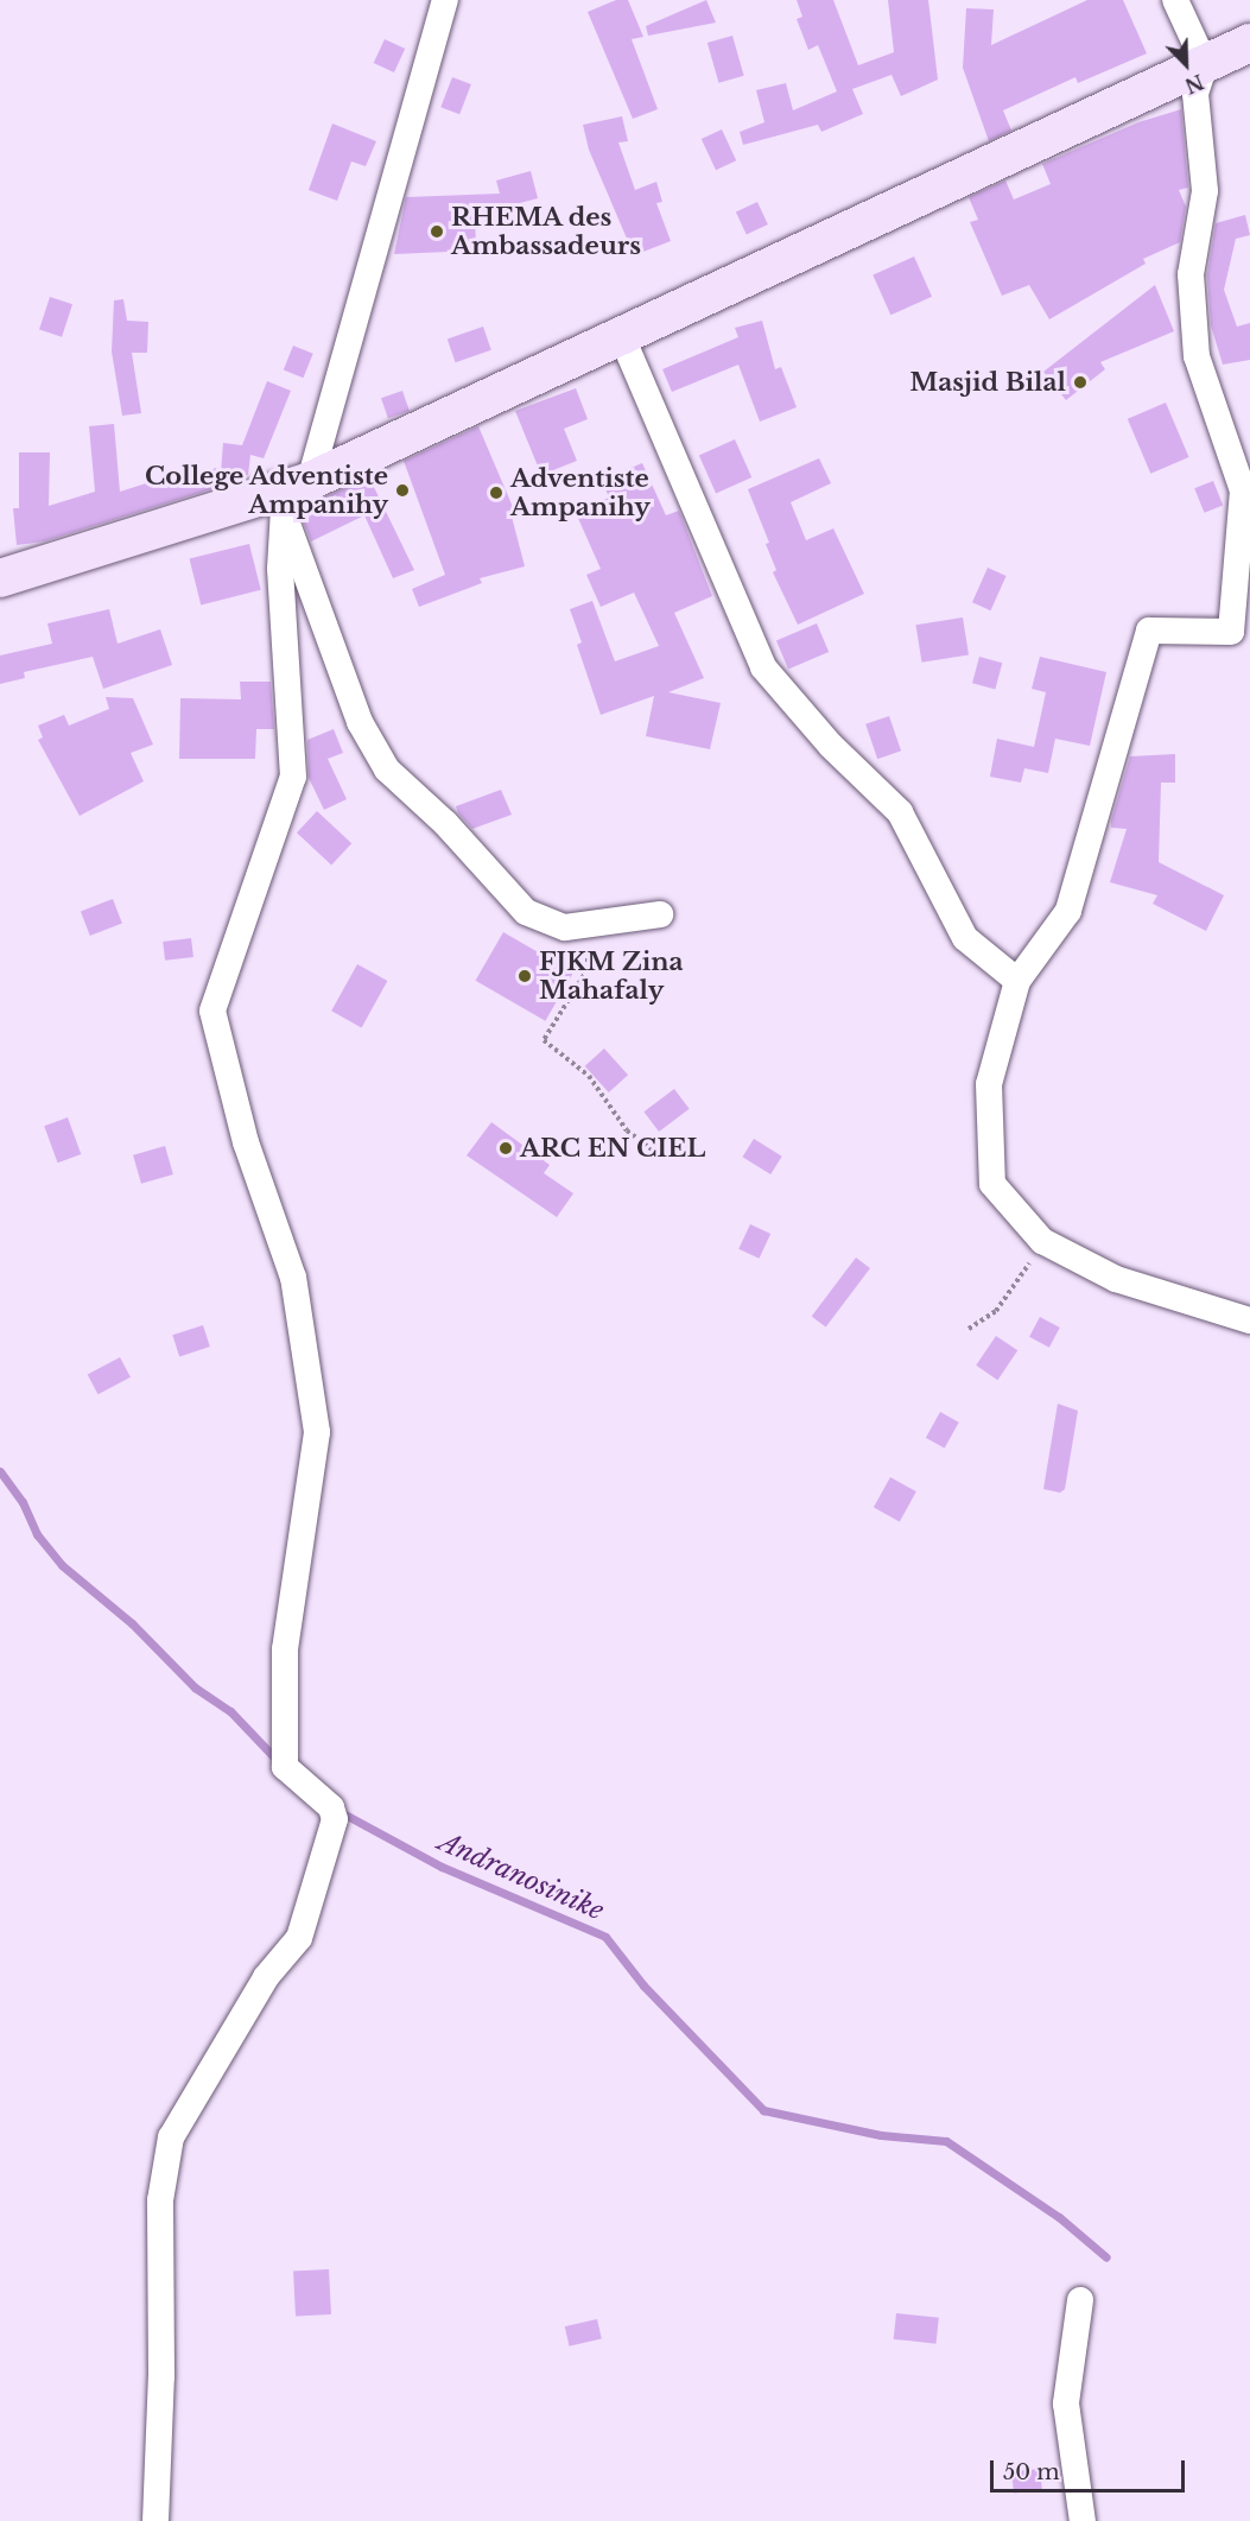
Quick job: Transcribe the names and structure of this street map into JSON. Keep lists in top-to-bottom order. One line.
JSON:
{"water":["Andranosinike"],"places":["RHEMA des Ambassadeurs","Masjid Bilal","College Adventiste Ampanihy","Adventiste Ampanihy","FJKM Zina Mahafaly","ARC EN CIEL"],"scale_bar":"50 m","north":"bottom right"}
